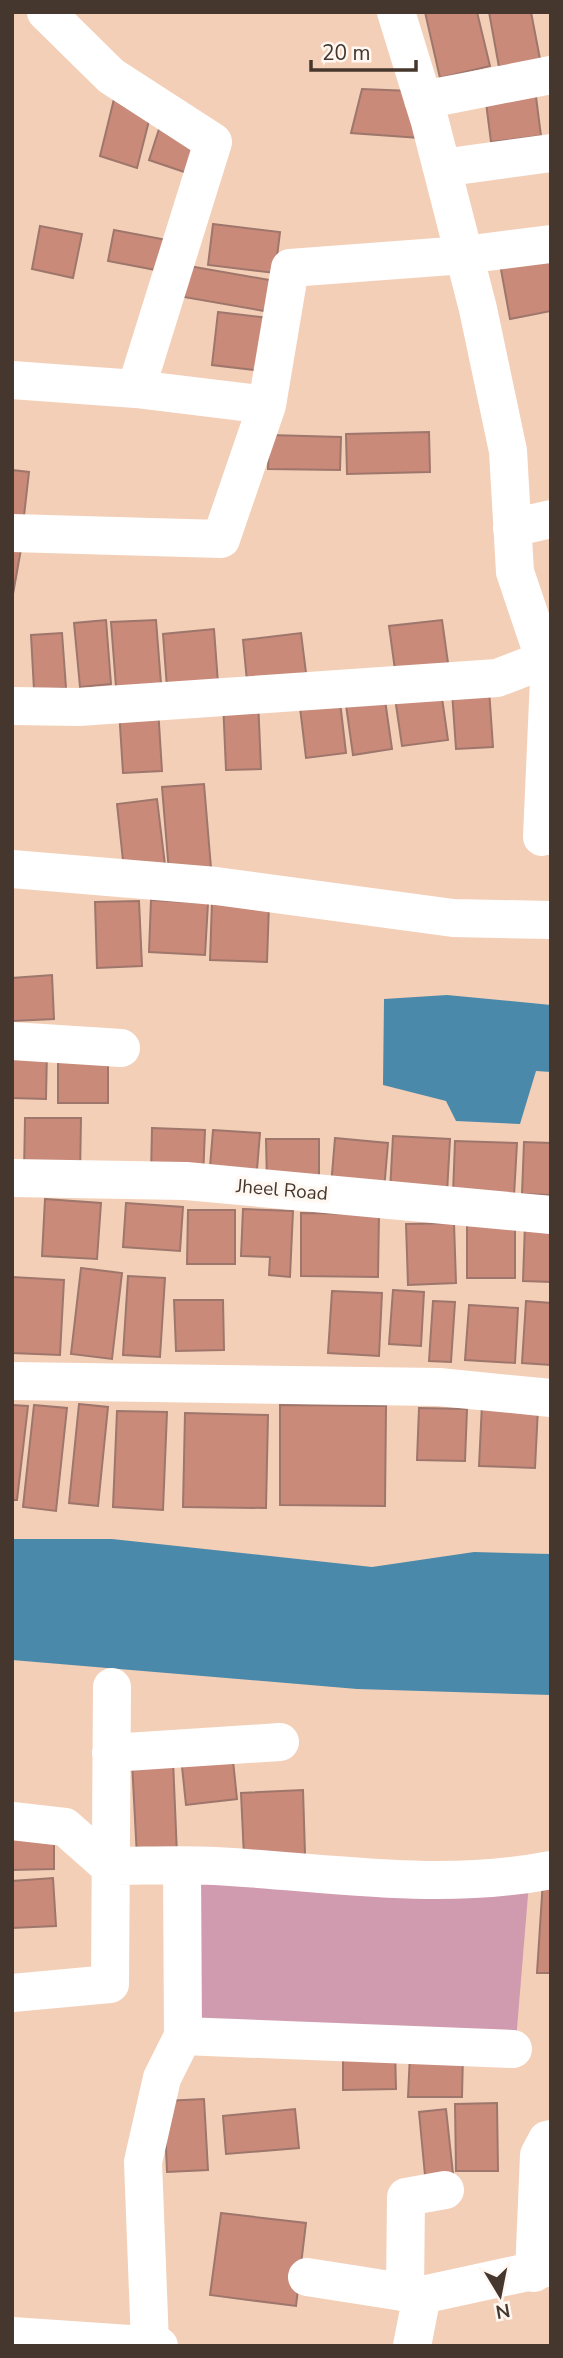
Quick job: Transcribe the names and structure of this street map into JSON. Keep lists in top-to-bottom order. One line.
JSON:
{"streets":{"street":["Jheel Road"]},"scale_bar":"20 m","north":"bottom"}
